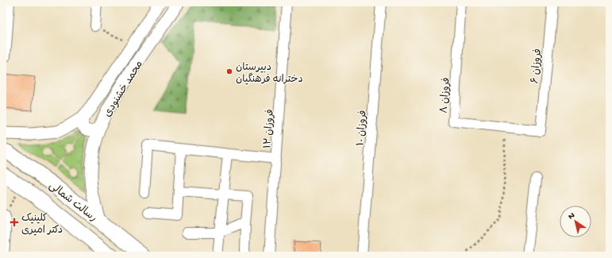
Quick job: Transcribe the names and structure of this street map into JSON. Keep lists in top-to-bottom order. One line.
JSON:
{"streets":{"main road":["رسالت شمالی"],"street":["فروزان ۶","محمد خشنودی","فروزان ۸","فروزان ۱۰","فروزان ۱۲"]},"crossings":[["فروزان ۶","فروزان ۸"],["محمد خشنودی","رسالت شمالی"]],"places":{"other":["دبیرستان دخترانه فرهنگیان"],"health":["کلینیک دکتر امیری"]},"north":"top left"}
